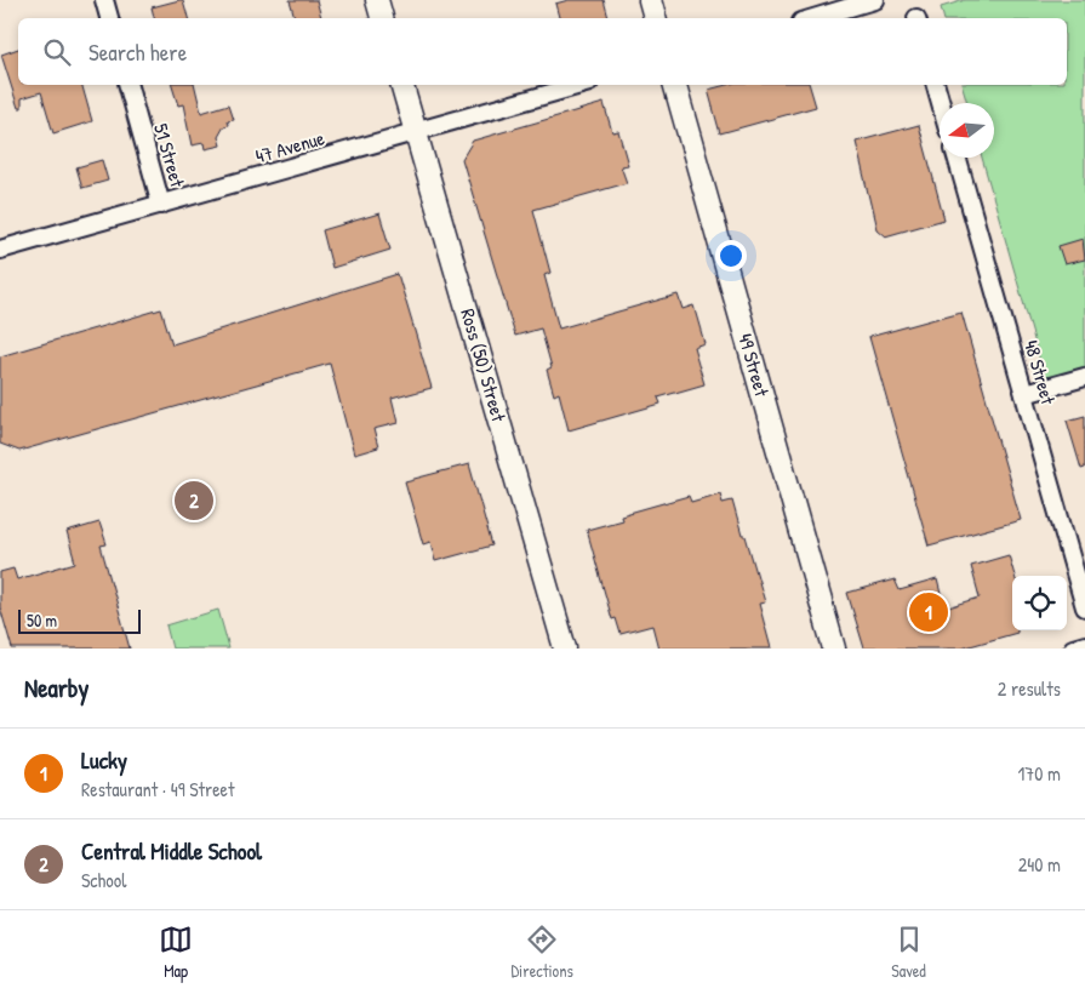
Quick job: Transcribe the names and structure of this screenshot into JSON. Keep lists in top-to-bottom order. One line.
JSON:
{"streets":{"main road":["Ross (50) Street","49 Street"],"street":["47 Avenue","51 Street","48 Street"]},"crossings":[["47 Avenue","51 Street"],["47 Avenue","Ross (50) Street"]],"scale_bar":"50 m","north":"left","page":{"search":"Search here","pins":["2","1"],"scale":"50 m","heading":["Nearby","2 results"],"list":[{"mark":"1","name":"Lucky","note":"Restaurant · 49 Street","value":"170 m"},{"mark":"2","name":"Central Middle School","note":"School","value":"240 m"}],"nav":["Map","Directions","Saved"]}}
